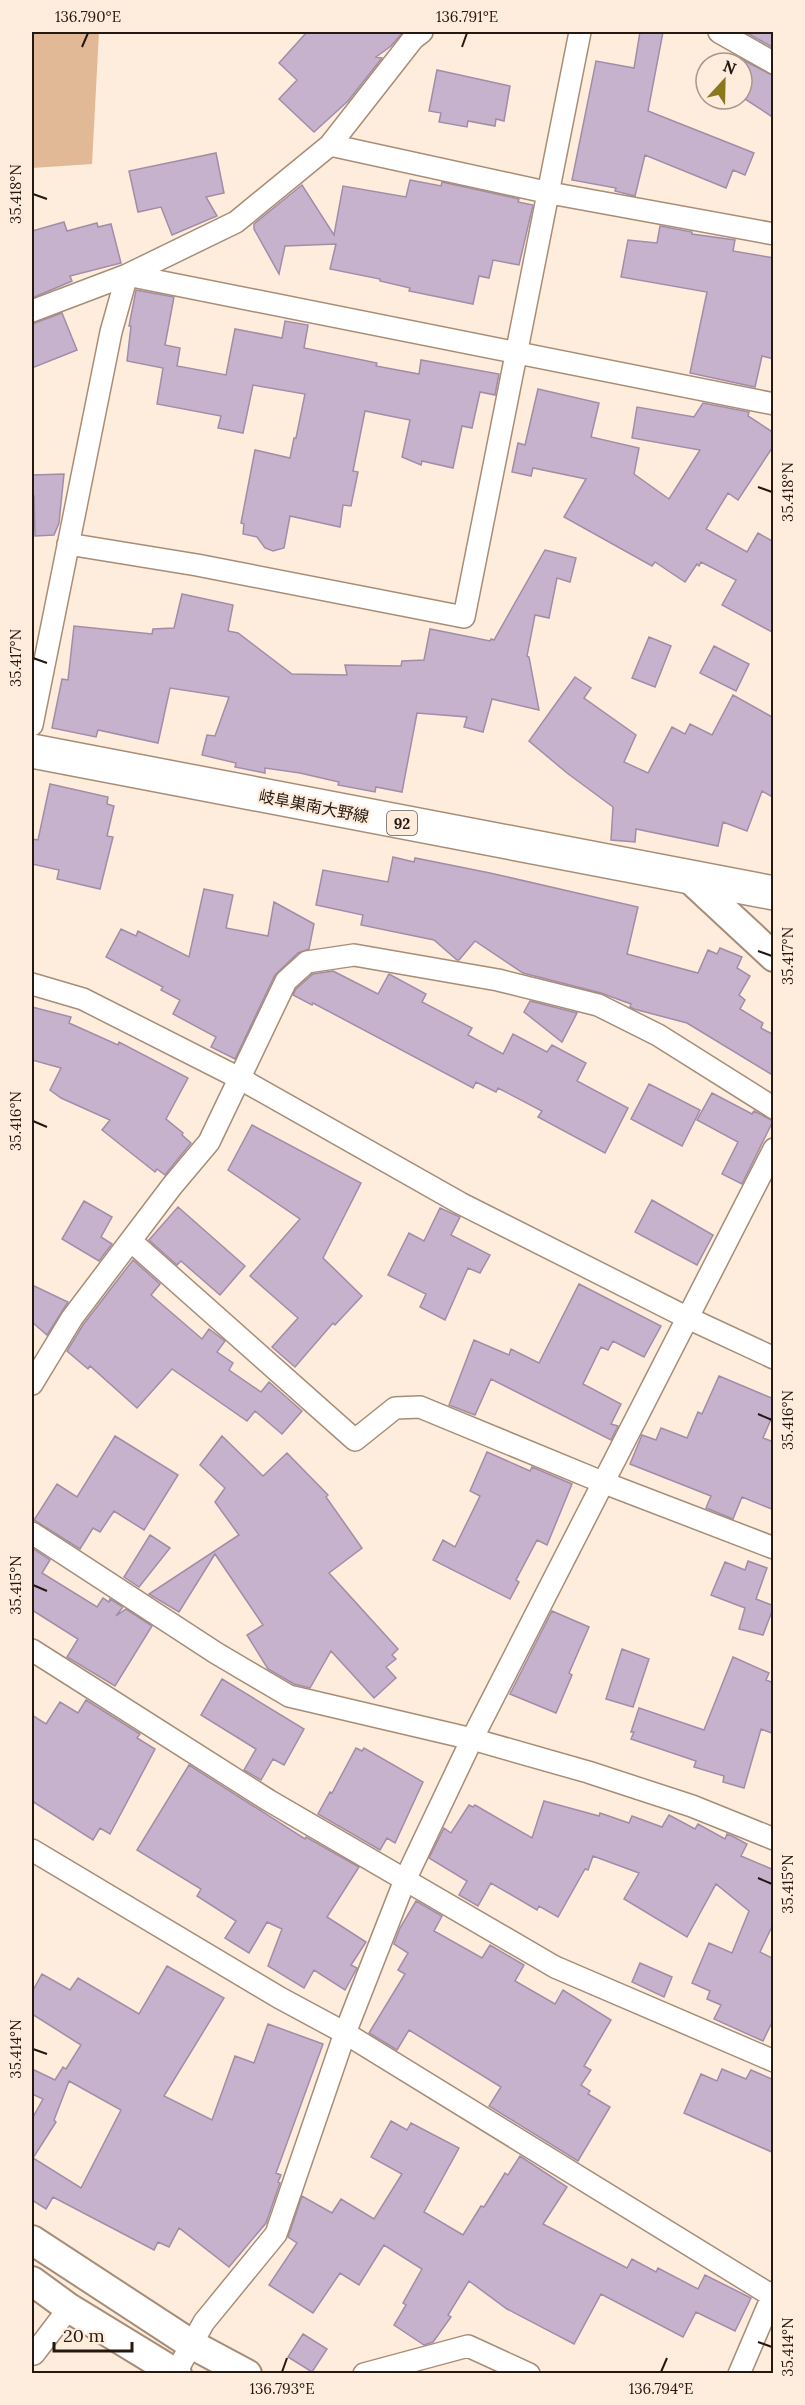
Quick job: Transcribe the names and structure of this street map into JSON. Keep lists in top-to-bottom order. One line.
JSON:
{"streets":{"main road":["岐阜巣南大野線","92"]},"scale_bar":"20 m","north":"top","coordinates":["136.790°E","136.791°E","35.418°N","35.417°N","35.416°N","35.415°N","35.414°N","136.793°E","136.794°E"]}
